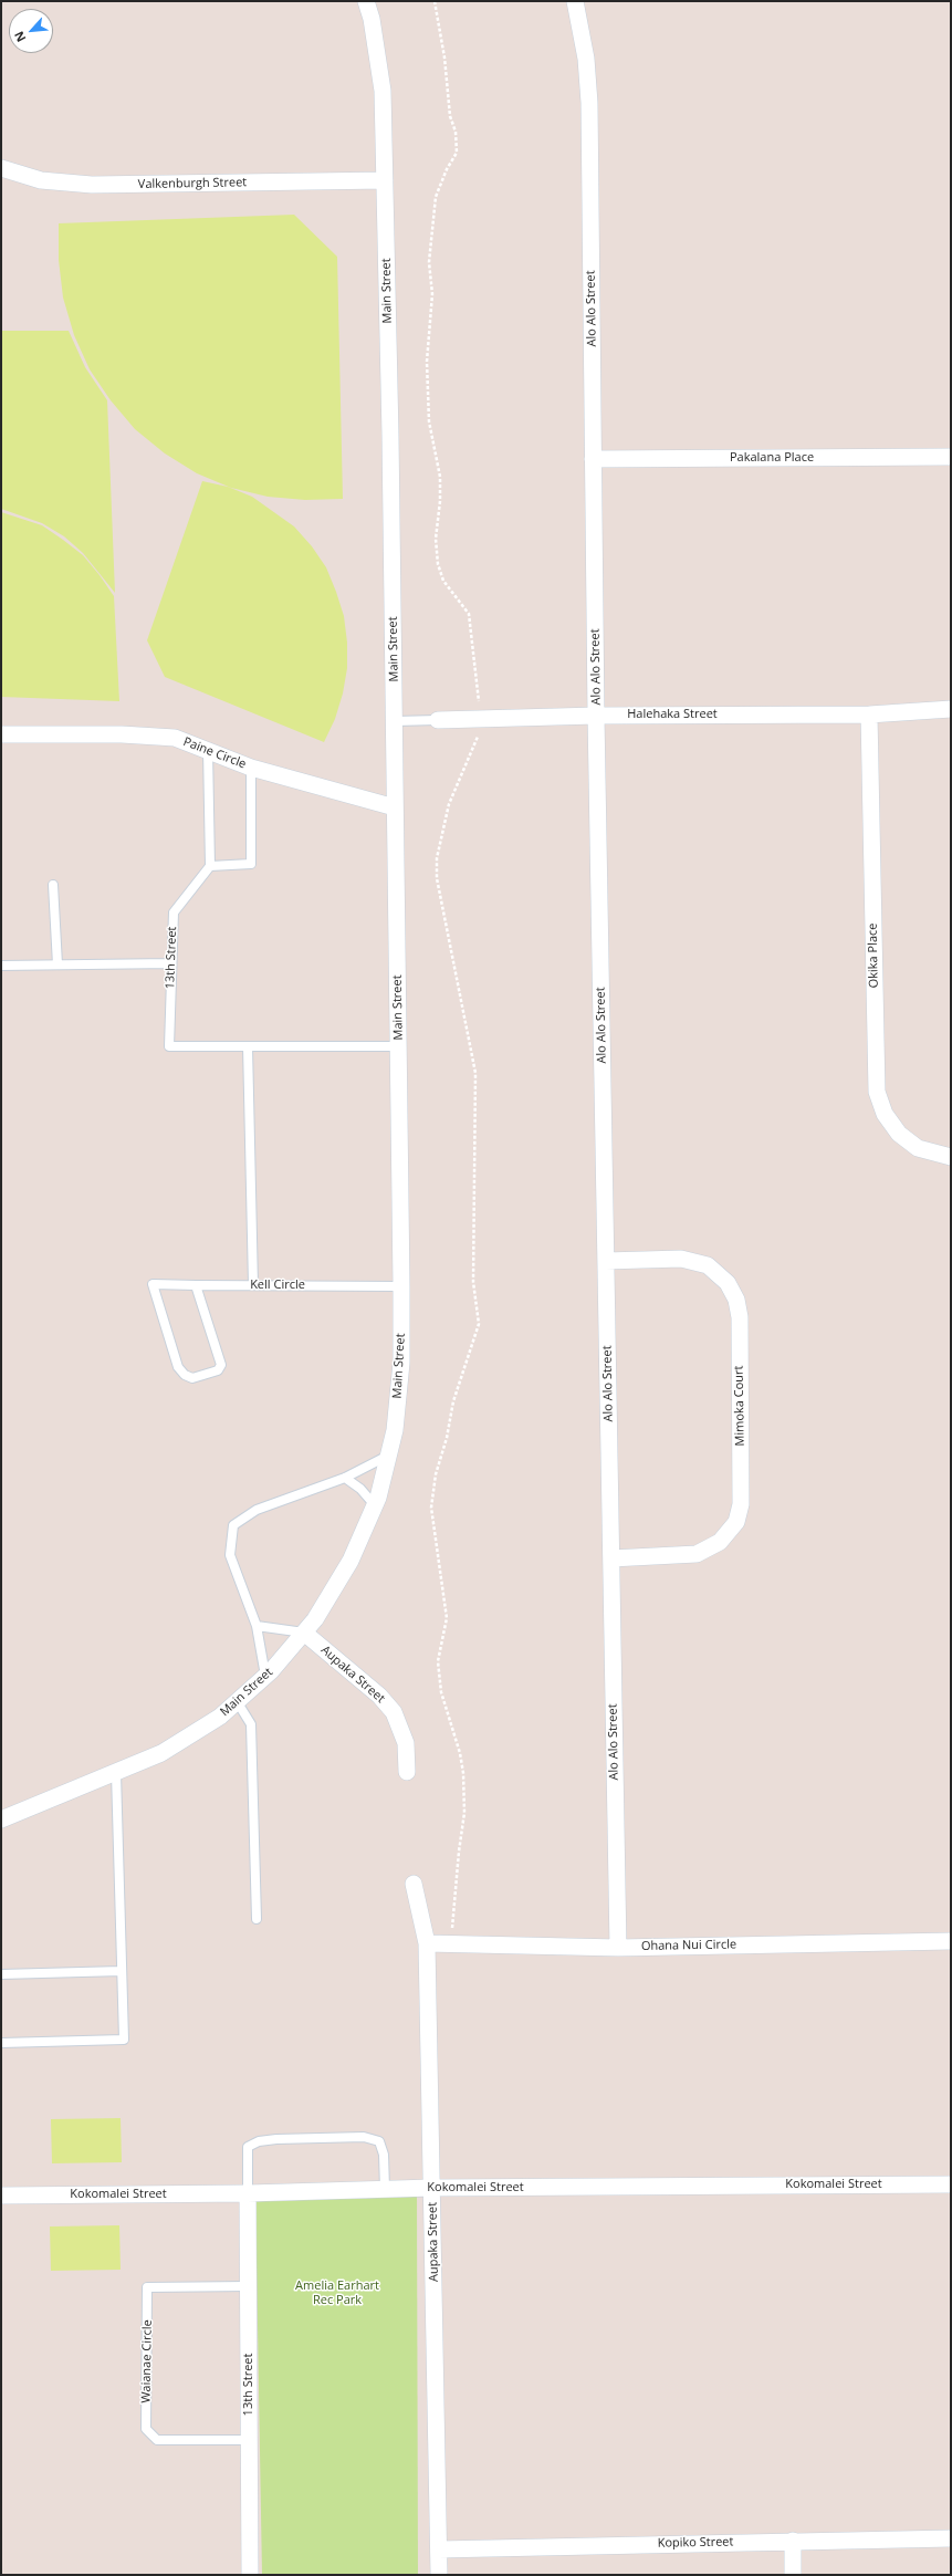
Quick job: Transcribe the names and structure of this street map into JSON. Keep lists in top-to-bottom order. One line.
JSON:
{"streets":{"street":["Valkenburgh Street","Main Street","Alo Alo Street","Pakalana Place","Halehaka Street","Paine Circle","Okika Place","13th Street","Mimoka Court","Aupaka Street","Ohana Nui Circle","Kokomalei Street","Kopiko Street"],"lane":["Kell Circle","Waianae Circle"]},"crossings":[["Valkenburgh Street","Main Street"],["Main Street","Halehaka Street"],["Main Street","Paine Circle"],["Main Street","Kell Circle"],["Main Street","Aupaka Street"],["Alo Alo Street","Pakalana Place"],["Alo Alo Street","Halehaka Street"],["Alo Alo Street","Mimoka Court"],["Alo Alo Street","Ohana Nui Circle"],["Halehaka Street","Okika Place"],["13th Street","Kokomalei Street"],["13th Street","Waianae Circle"],["Aupaka Street","Ohana Nui Circle"],["Aupaka Street","Kokomalei Street"],["Aupaka Street","Kopiko Street"]],"parks":["Amelia Earhart Rec Park"],"north":"bottom left"}
